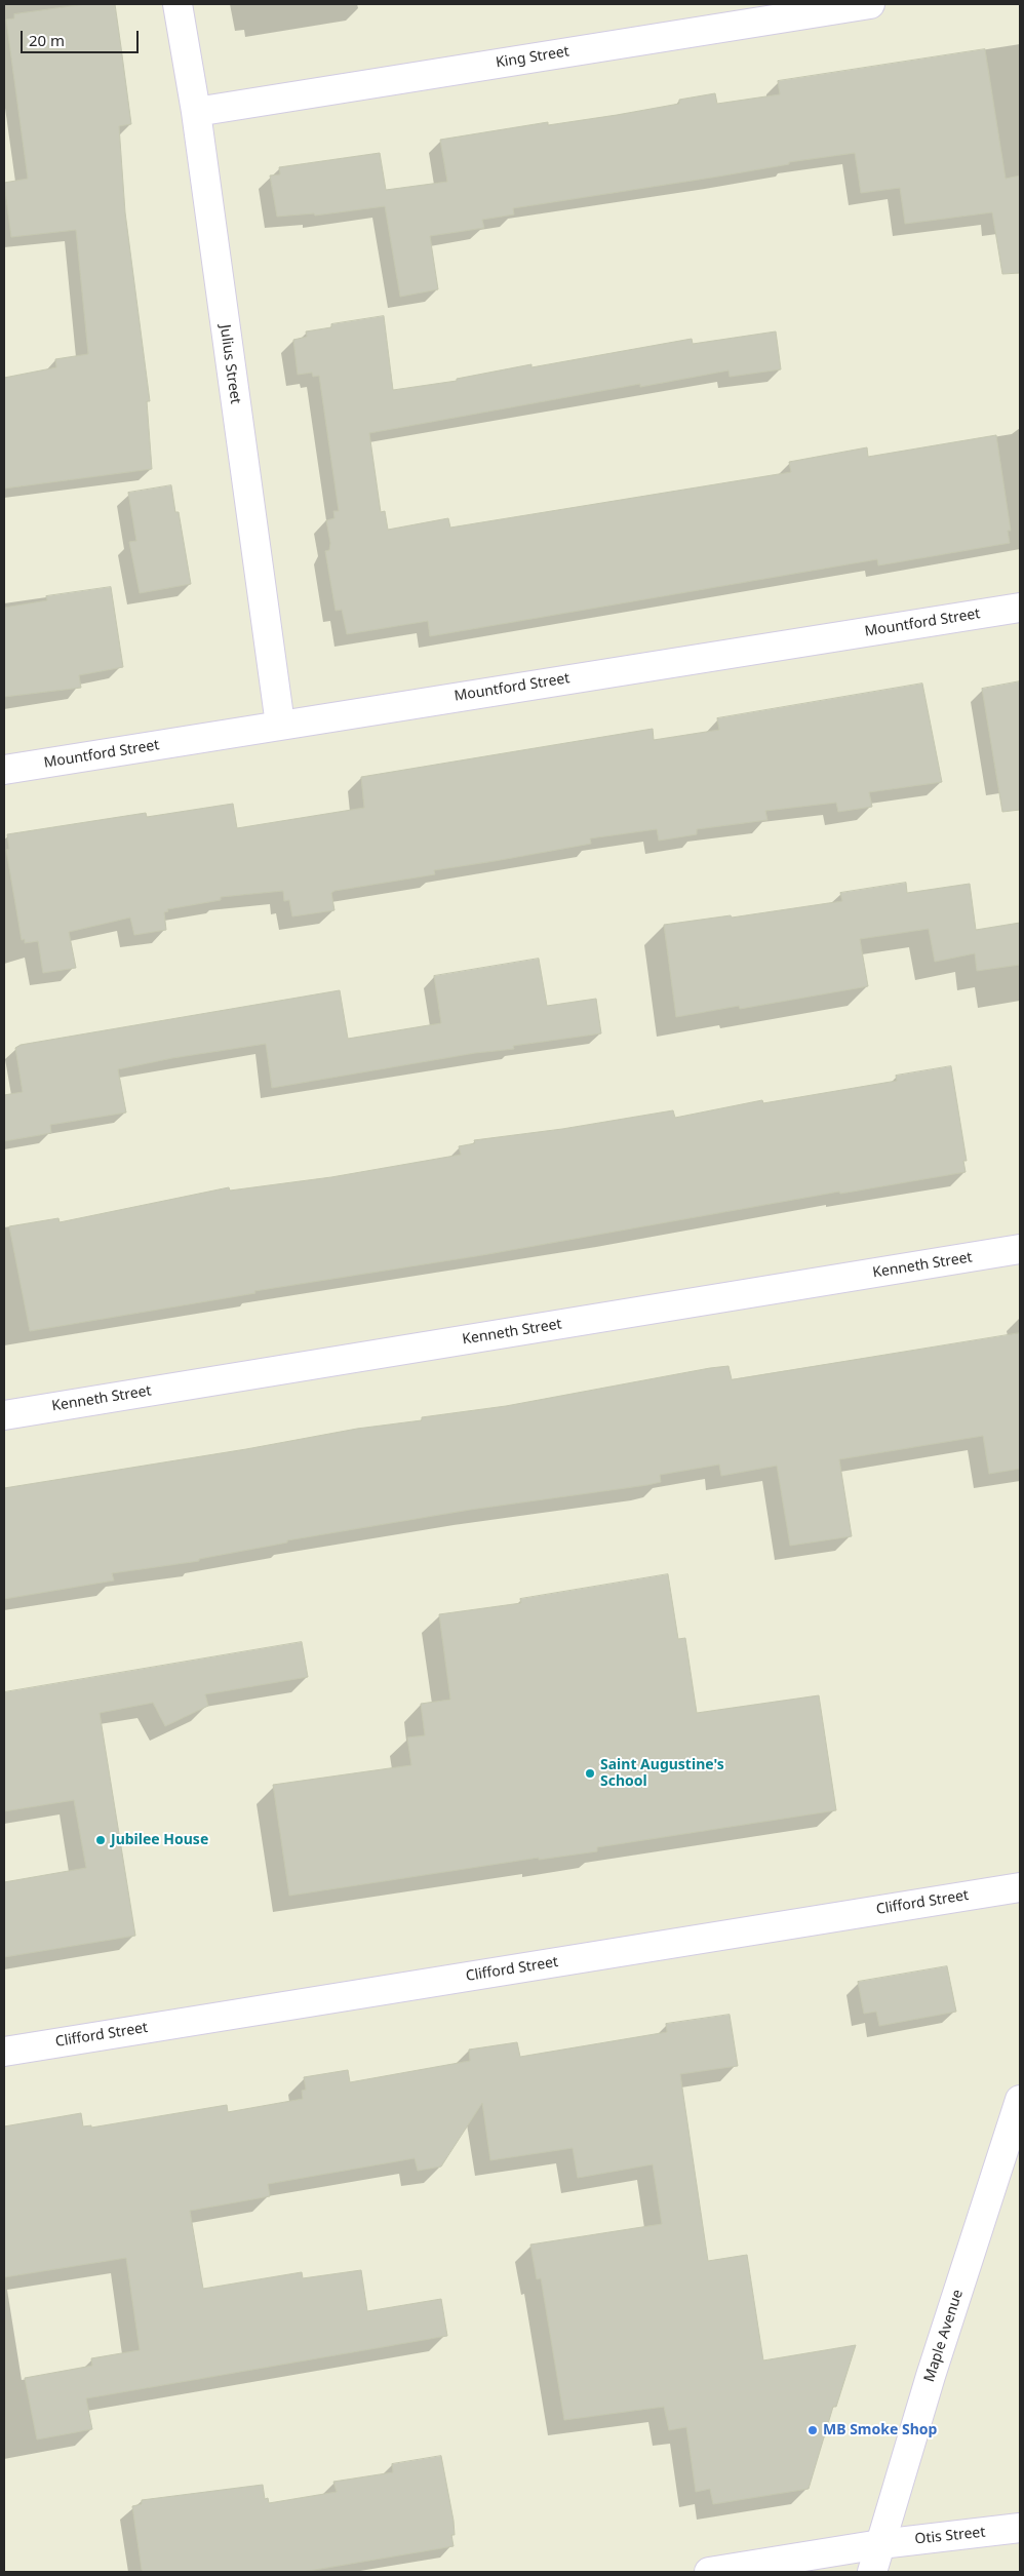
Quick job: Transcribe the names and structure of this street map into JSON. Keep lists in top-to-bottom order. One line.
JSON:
{"streets":{"street":["King Street","Julius Street","Mountford Street","Kenneth Street","Clifford Street","Maple Avenue","Otis Street"]},"crossings":[["King Street","Julius Street"],["Julius Street","Mountford Street"],["Maple Avenue","Otis Street"]],"places":["Saint Augustine's School","Jubilee House","MB Smoke Shop"],"scale_bar":"20 m"}
